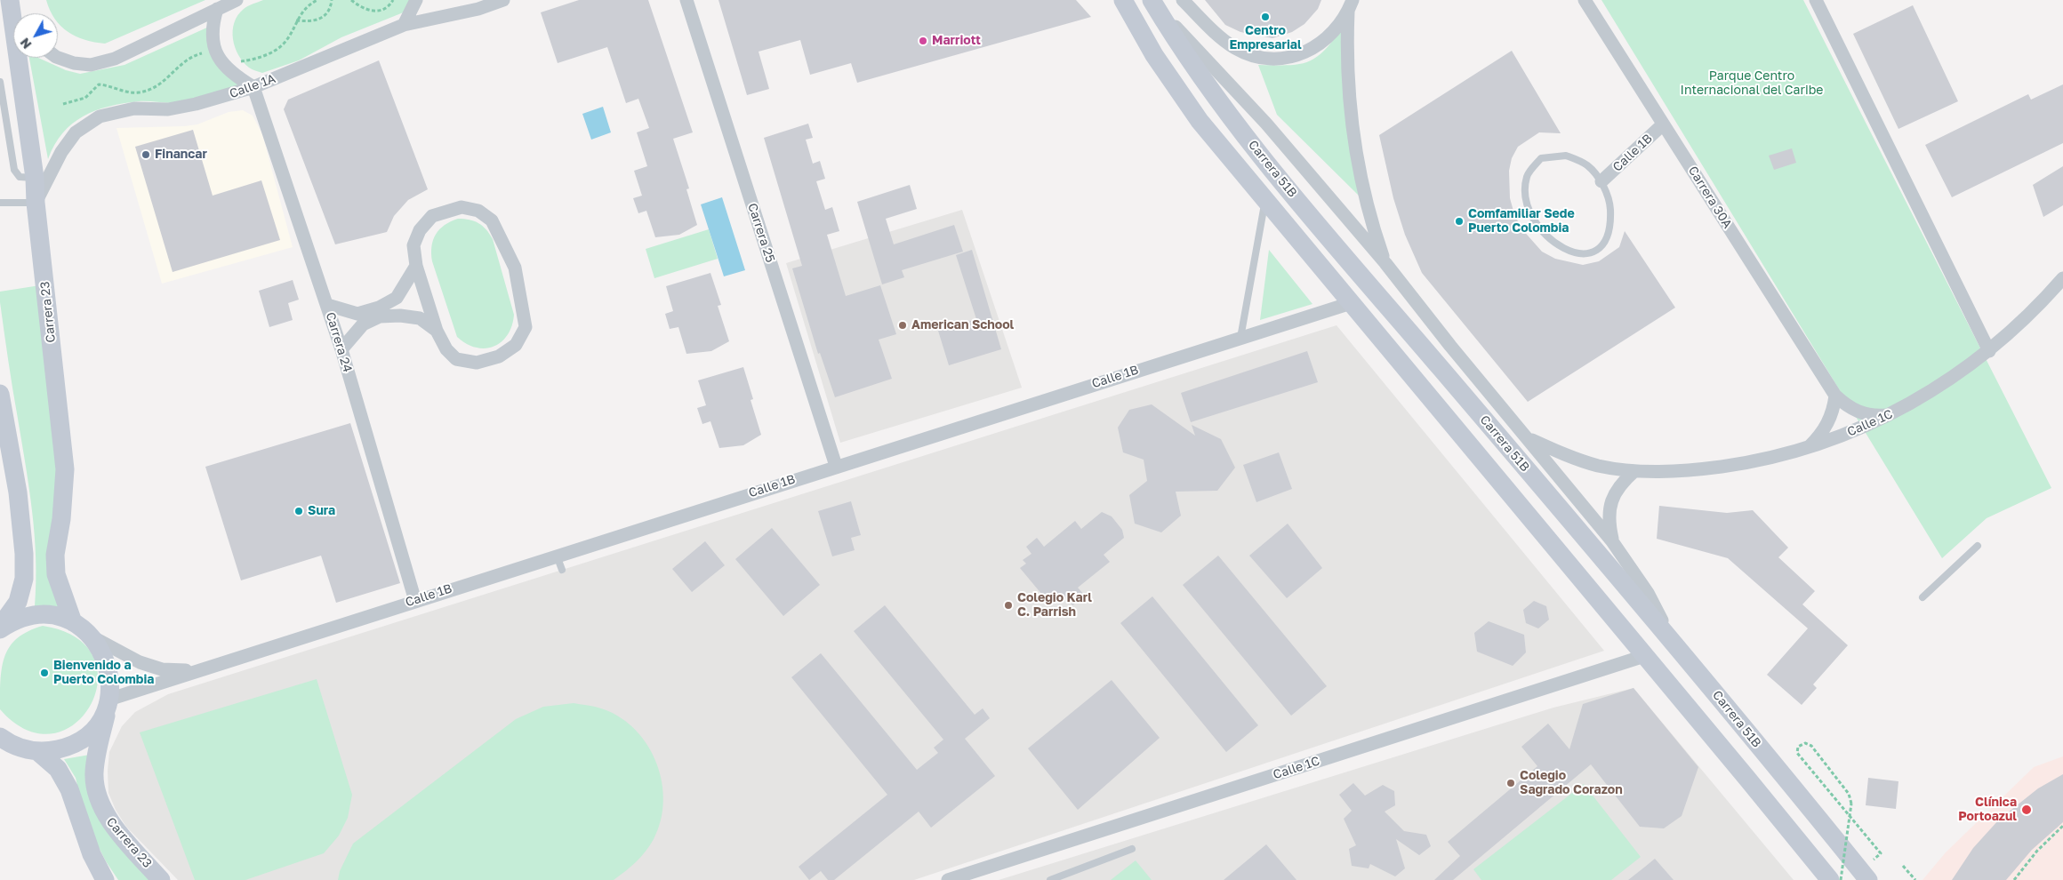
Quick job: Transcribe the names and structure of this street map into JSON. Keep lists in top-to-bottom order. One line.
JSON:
{"streets":{"main road":["Carrera 51B","Carrera 23"],"street":["Calle 1A","Calle 1B","Carrera 30A","Carrera 25","Carrera 24","Calle 1C"]},"crossings":[["Calle 1A","Carrera 23"],["Calle 1A","Carrera 24"],["Calle 1B","Carrera 51B"],["Calle 1B","Carrera 30A"],["Calle 1B","Carrera 25"],["Calle 1B","Carrera 23"],["Calle 1B","Carrera 24"],["Carrera 51B","Calle 1C"],["Carrera 30A","Calle 1C"]],"parks":["Parque Centro Internacional del Caribe"],"places":["Centro Empresarial","Marriott","Financar","Comfamiliar Sede Puerto Colombia","American School","Sura","Colegio Karl C. Parrish","Bienvenido a Puerto Colombia","Colegio Sagrado Corazon","Clínica Portoazul"],"north":"bottom left"}
